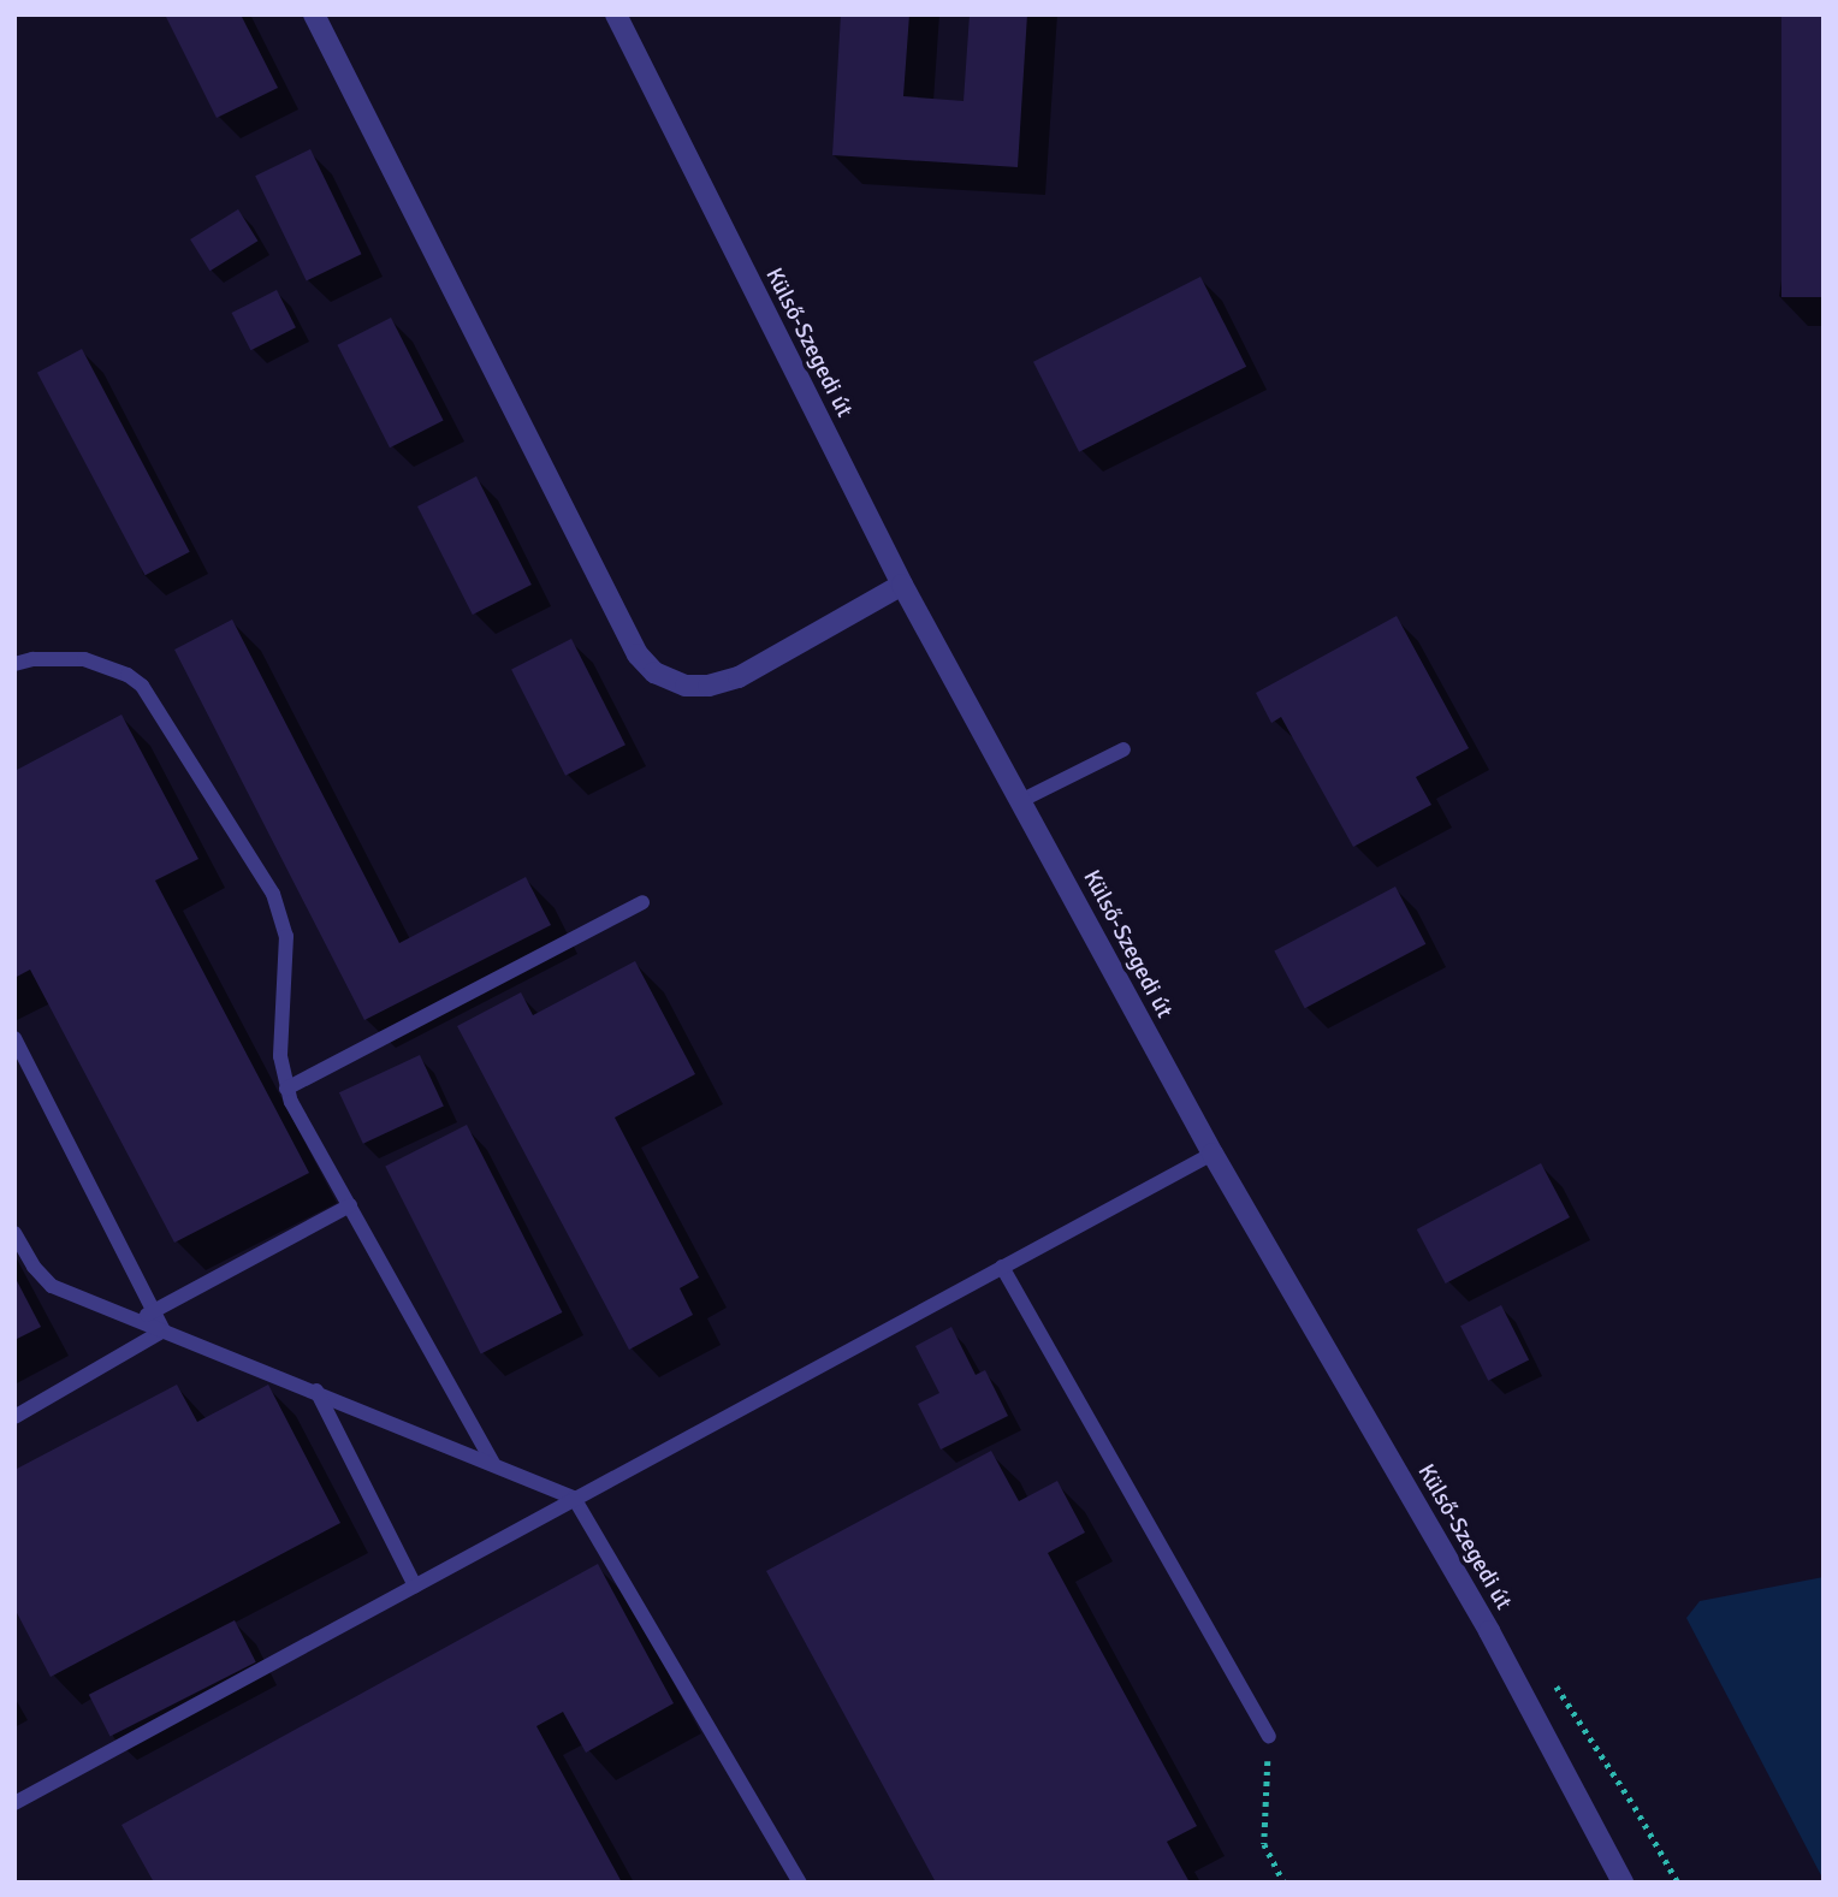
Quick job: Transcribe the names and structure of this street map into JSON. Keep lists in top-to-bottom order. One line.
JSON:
{"streets":{"street":["Külső-Szegedi út"]}}
